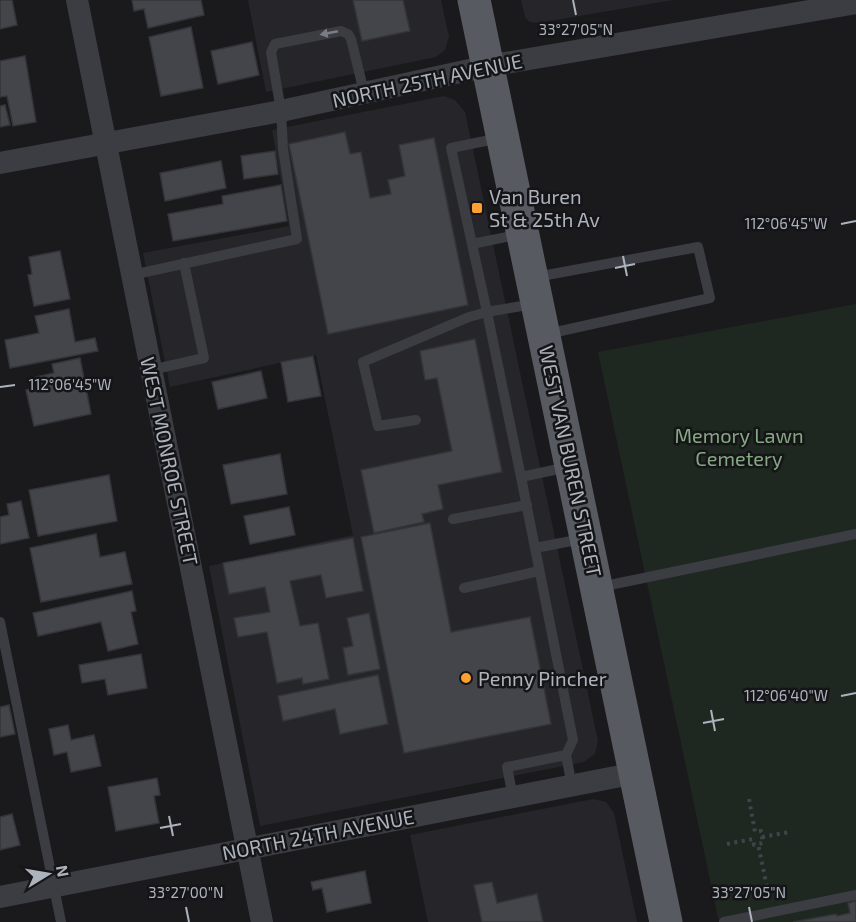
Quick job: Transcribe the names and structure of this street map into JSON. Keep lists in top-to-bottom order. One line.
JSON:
{"streets":{"main road":["WEST VAN BUREN STREET"],"street":["NORTH 25TH AVENUE","WEST MONROE STREET","NORTH 24TH AVENUE"]},"crossings":[["NORTH 25TH AVENUE","WEST MONROE STREET"],["NORTH 25TH AVENUE","WEST VAN BUREN STREET"],["WEST MONROE STREET","NORTH 24TH AVENUE"],["WEST VAN BUREN STREET","NORTH 24TH AVENUE"]],"parks":["Memory Lawn Cemetery"],"places":{"transit":["Van Buren St & 25th Av"],"other":["Penny Pincher"]},"north":"right","coordinates":["33°27'05\"N","112°06'45\"W","112°06'40\"W","33°27'00\"N"]}
